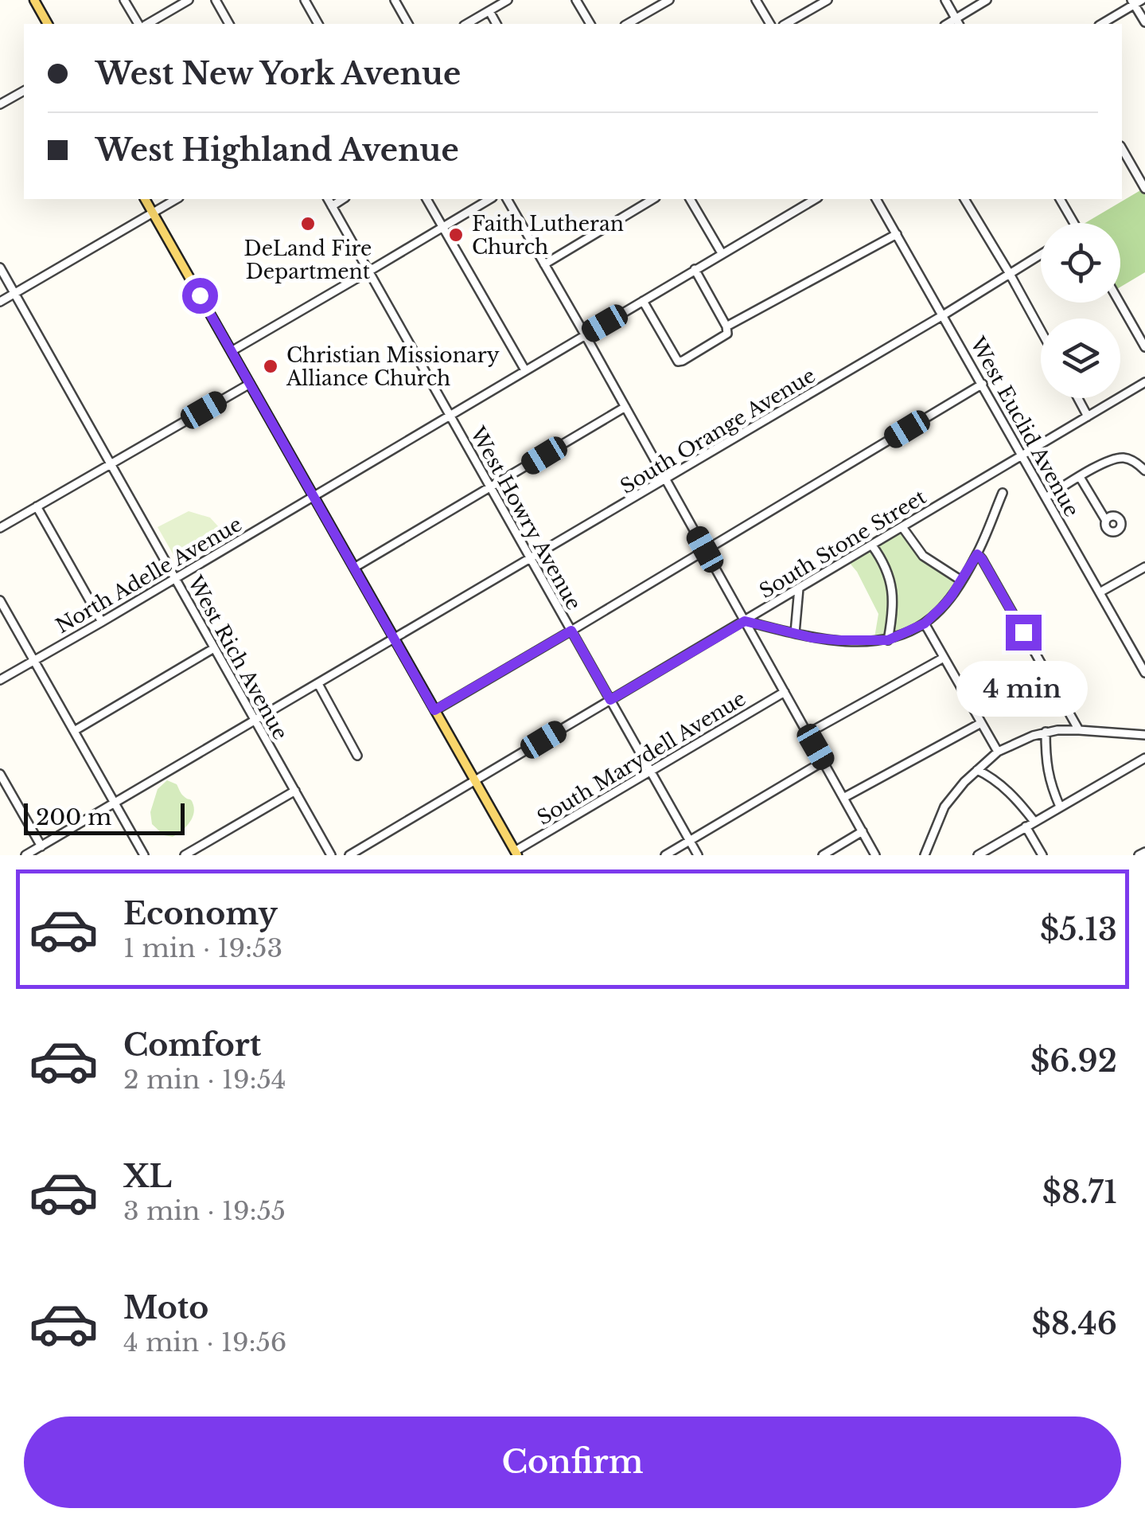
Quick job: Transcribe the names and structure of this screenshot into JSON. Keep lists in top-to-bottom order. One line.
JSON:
{"streets":{"street":["West Euclid Avenue","South Orange Avenue","West Howry Avenue","South Stone Street","North Adelle Avenue","West Rich Avenue","South Marydell Avenue"]},"crossings":[["West Euclid Avenue","South Orange Avenue"],["West Euclid Avenue","South Stone Street"],["South Orange Avenue","West Howry Avenue"],["South Orange Avenue","West Rich Avenue"],["West Howry Avenue","South Stone Street"],["West Howry Avenue","North Adelle Avenue"],["West Howry Avenue","South Marydell Avenue"],["North Adelle Avenue","West Rich Avenue"]],"places":["DeLand Fire Department","Faith Lutheran Church","Christian Missionary Alliance Church"],"scale_bar":"200 m","page":{"banner":["West New York Avenue","West Highland Avenue"],"bubble":"4 min","scale":"200 m","list":[{"name":"Economy","note":"1 min · 19:53","value":"$5.13"},{"name":"Comfort","note":"2 min · 19:54","value":"$6.92"},{"name":"XL","note":"3 min · 19:55","value":"$8.71"},{"name":"Moto","note":"4 min · 19:56","value":"$8.46"}],"buttons":"Confirm"}}
